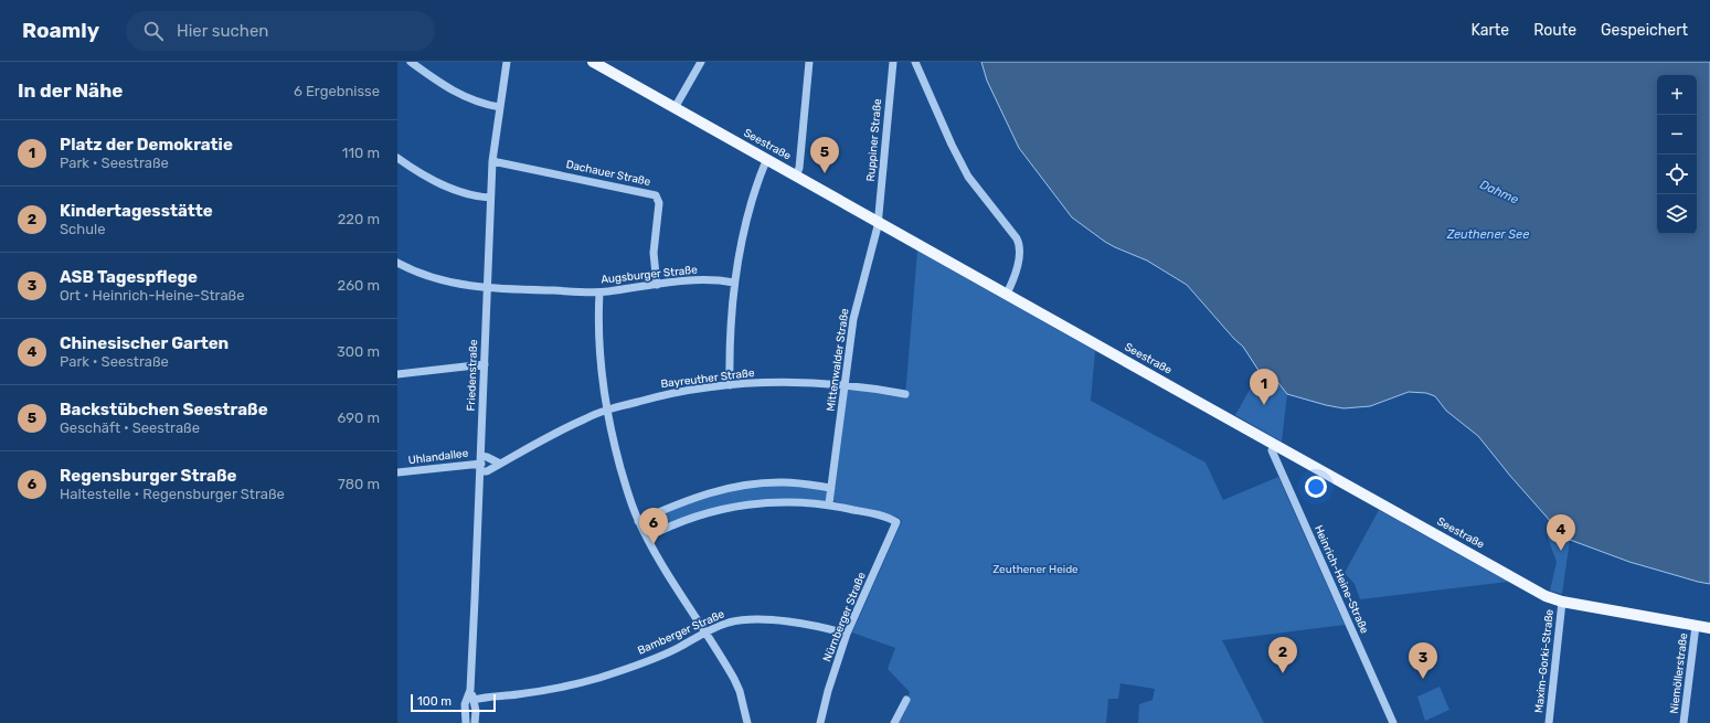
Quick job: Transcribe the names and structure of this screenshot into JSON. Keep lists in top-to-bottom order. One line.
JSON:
{"streets":{"main road":["Seestraße"],"street":["Ruppiner Straße","Dachauer Straße","Augsburger Straße","Mittenwalder Straße","Friedenstraße","Bayreuther Straße","Uhlandallee","Heinrich-Heine-Straße","Nürnberger Straße","Bamberger Straße","Maxim-Gorki-Straße","Niemöllerstraße"]},"crossings":[["Ruppiner Straße","Seestraße"],["Ruppiner Straße","Mittenwalder Straße"],["Seestraße","Mittenwalder Straße"],["Seestraße","Heinrich-Heine-Straße"],["Seestraße","Maxim-Gorki-Straße"],["Seestraße","Niemöllerstraße"],["Dachauer Straße","Augsburger Straße"],["Dachauer Straße","Friedenstraße"],["Augsburger Straße","Friedenstraße"],["Mittenwalder Straße","Bayreuther Straße"],["Mittenwalder Straße","Nürnberger Straße"],["Friedenstraße","Bayreuther Straße"],["Friedenstraße","Uhlandallee"],["Friedenstraße","Bamberger Straße"],["Bayreuther Straße","Uhlandallee"],["Nürnberger Straße","Bamberger Straße"]],"water":["Dahme","Zeuthener See"],"parks":["Zeuthener Heide"],"scale_bar":"100 m","page":{"header":"Roamly","search":"Hier suchen","nav":["Karte","Route","Gespeichert"],"heading":["In der Nähe","6 Ergebnisse"],"map_buttons":["+","−"],"list":[{"mark":"1","name":"Platz der Demokratie","note":"Park · Seestraße","value":"110 m"},{"mark":"2","name":"Kindertagesstätte","note":"Schule","value":"220 m"},{"mark":"3","name":"ASB Tagespflege","note":"Ort · Heinrich-Heine-Straße","value":"260 m"},{"mark":"4","name":"Chinesischer Garten","note":"Park · Seestraße","value":"300 m"},{"mark":"5","name":"Backstübchen Seestraße","note":"Geschäft · Seestraße","value":"690 m"},{"mark":"6","name":"Regensburger Straße","note":"Haltestelle · Regensburger Straße","value":"780 m"}],"pins":["5","1","6","4","2","3"],"scale":"100 m"}}
